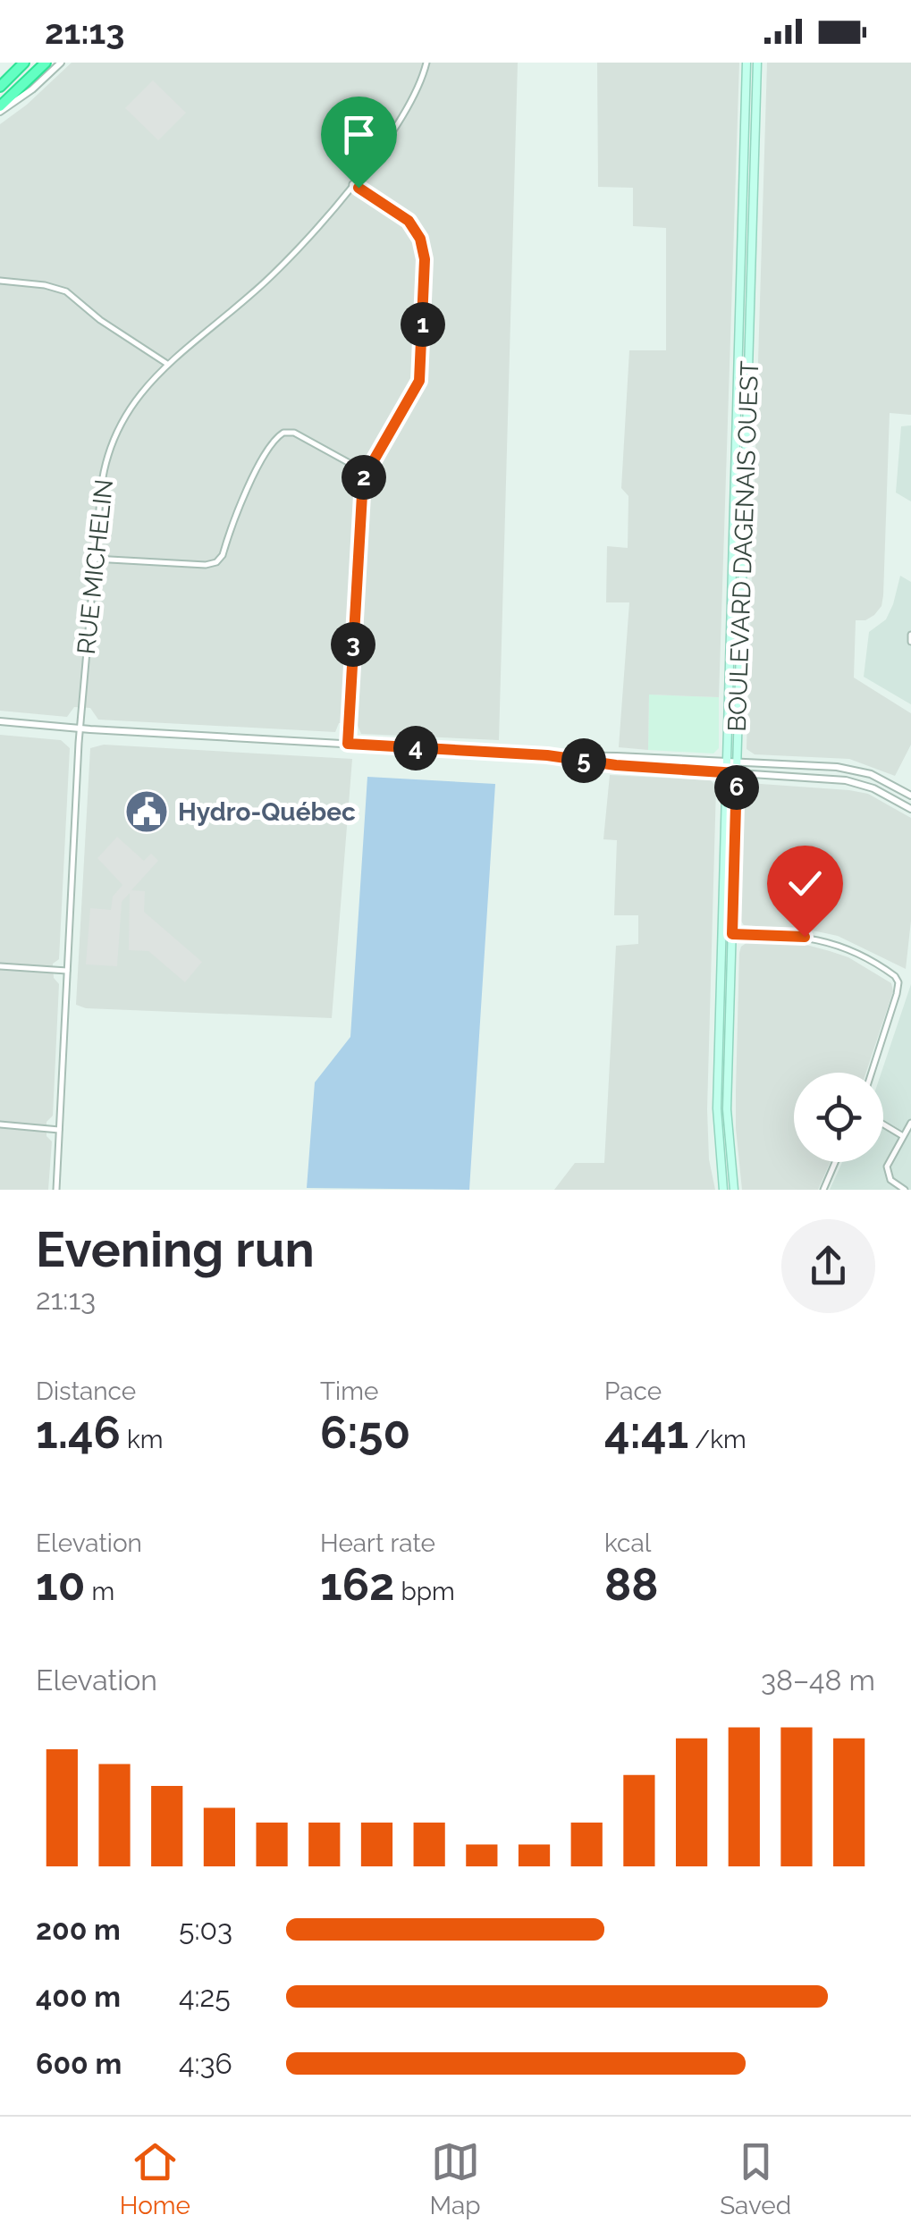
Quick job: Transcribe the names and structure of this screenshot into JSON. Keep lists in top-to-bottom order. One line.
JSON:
{"streets":{"main road":["BOULEVARD DAGENAIS OUEST"],"street":["RUE MICHELIN"]},"places":{"public building":["Hydro-Québec"]},"page":{"status":"21:13","pins":["1","2","3","4","5","6"],"heading":["Evening run","21:13"],"stats":[["Distance","1.46 km"],["Time","6:50"],["Pace","4:41 /km"],["Elevation","10 m"],["Heart rate","162 bpm"],["kcal","88"]],"chart":["Elevation","38–48 m"],"list":[{"name":"200 m","note":"5:03"},{"name":"400 m","note":"4:25"},{"name":"600 m","note":"4:36"}],"tabs":["Home","Map","Saved"]}}
